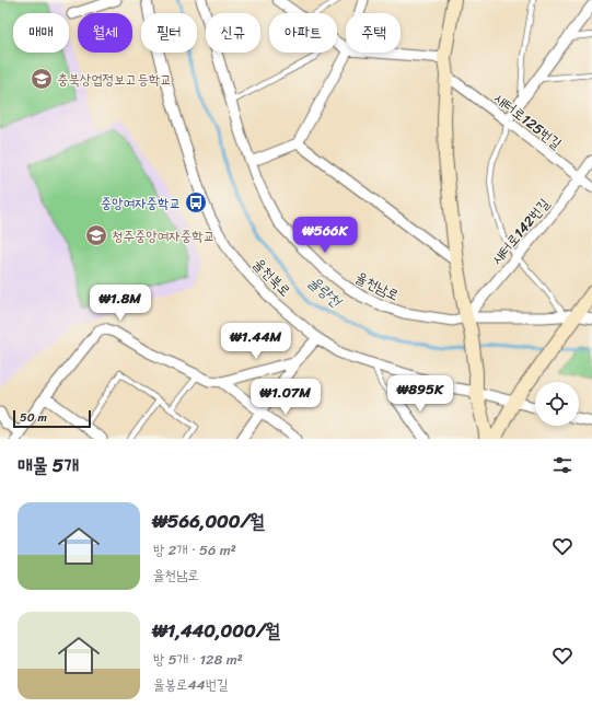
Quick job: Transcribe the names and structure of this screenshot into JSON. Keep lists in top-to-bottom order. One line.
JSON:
{"streets":{"street":["새터로125번길","새터로142번길","율천북로","율천남로"]},"crossings":[["새터로125번길","새터로142번길"],["새터로142번길","율천남로"]],"water":["율량천"],"places":{"school or university":["충북상업정보고등학교","청주중앙여자중학교"],"bus stop":["중앙여자중학교"]},"scale_bar":"50 m","page":{"chip":["매매","월세","필터","신규","아파트","주택"],"price":["₩566K","₩1.8M","₩1.44M","₩895K","₩1.07M"],"scale":"50 m","heading":"매물 5개","list":[{"name":"₩566,000/월","note":"방 2개 · 56 m² · 율천남로"},{"name":"₩1,440,000/월","note":"방 5개 · 128 m² · 율봉로44번길"}]}}
